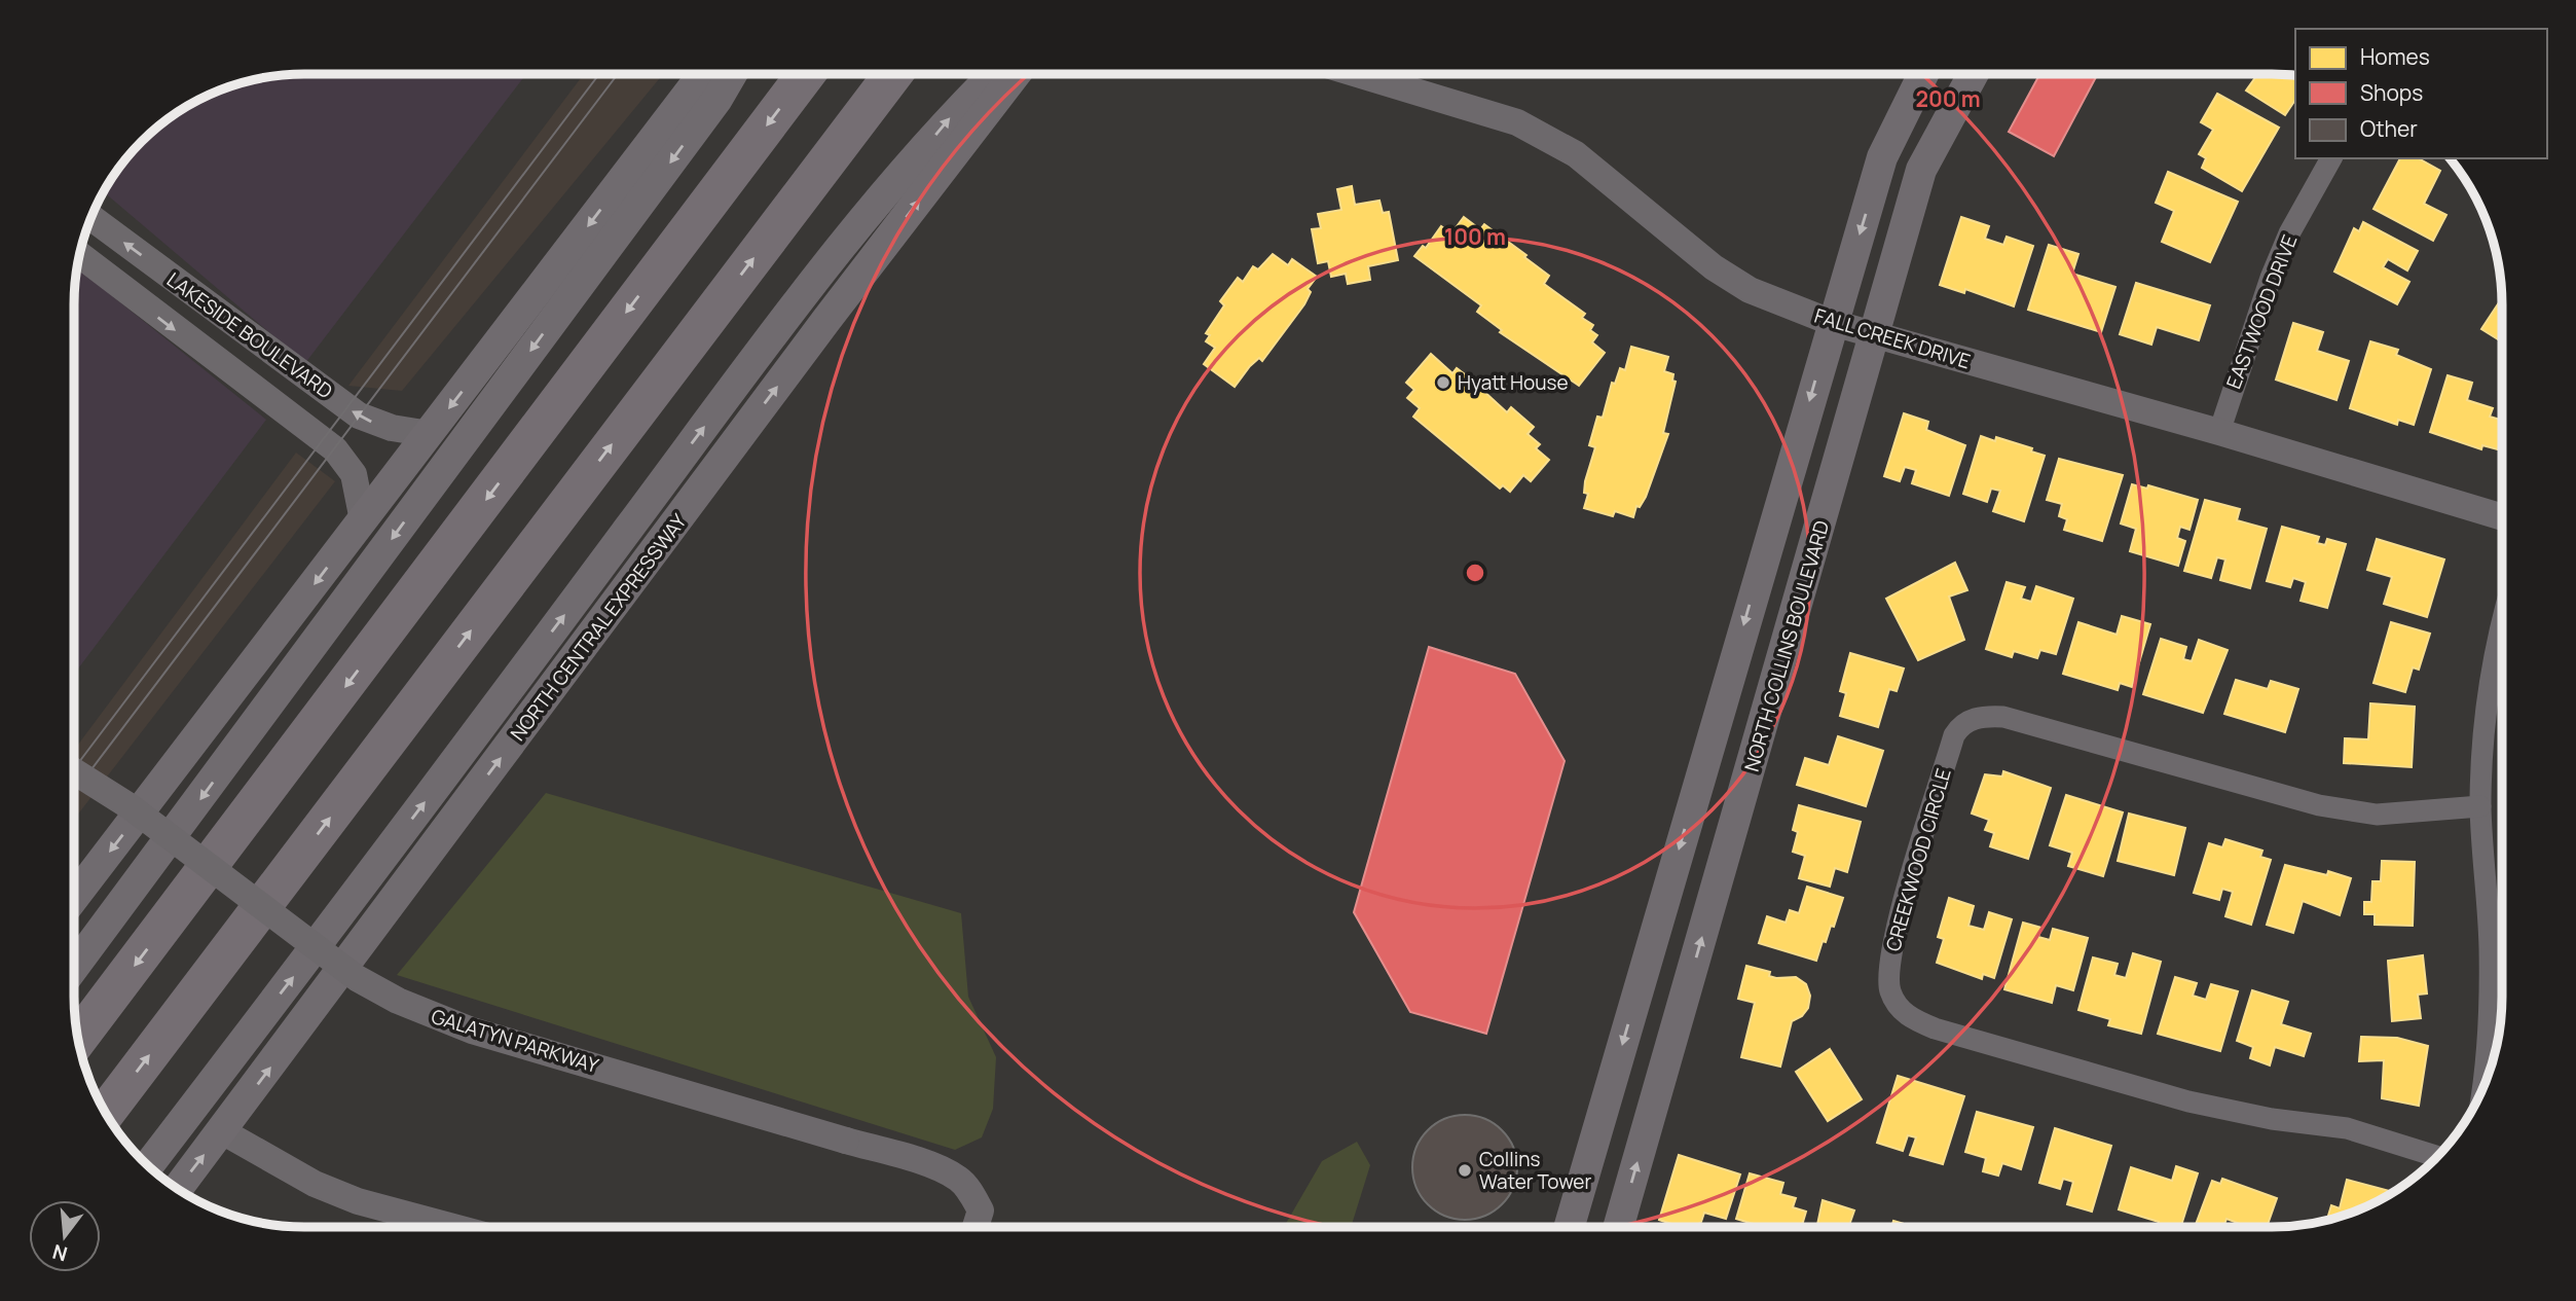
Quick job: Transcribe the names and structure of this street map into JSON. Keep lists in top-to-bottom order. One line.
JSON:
{"streets":{"main road":["NORTH CENTRAL EXPRESSWAY","NORTH COLLINS BOULEVARD"],"street":["EASTWOOD DRIVE","LAKESIDE BOULEVARD","FALL CREEK DRIVE","CREEKWOOD CIRCLE","GALATYN PARKWAY"]},"crossings":[["EASTWOOD DRIVE","FALL CREEK DRIVE"],["FALL CREEK DRIVE","NORTH COLLINS BOULEVARD"]],"places":["Hyatt House","Collins Water Tower"],"legend":["Homes","Shops","Other"],"north":"bottom","rings":["200 m","100 m"]}
